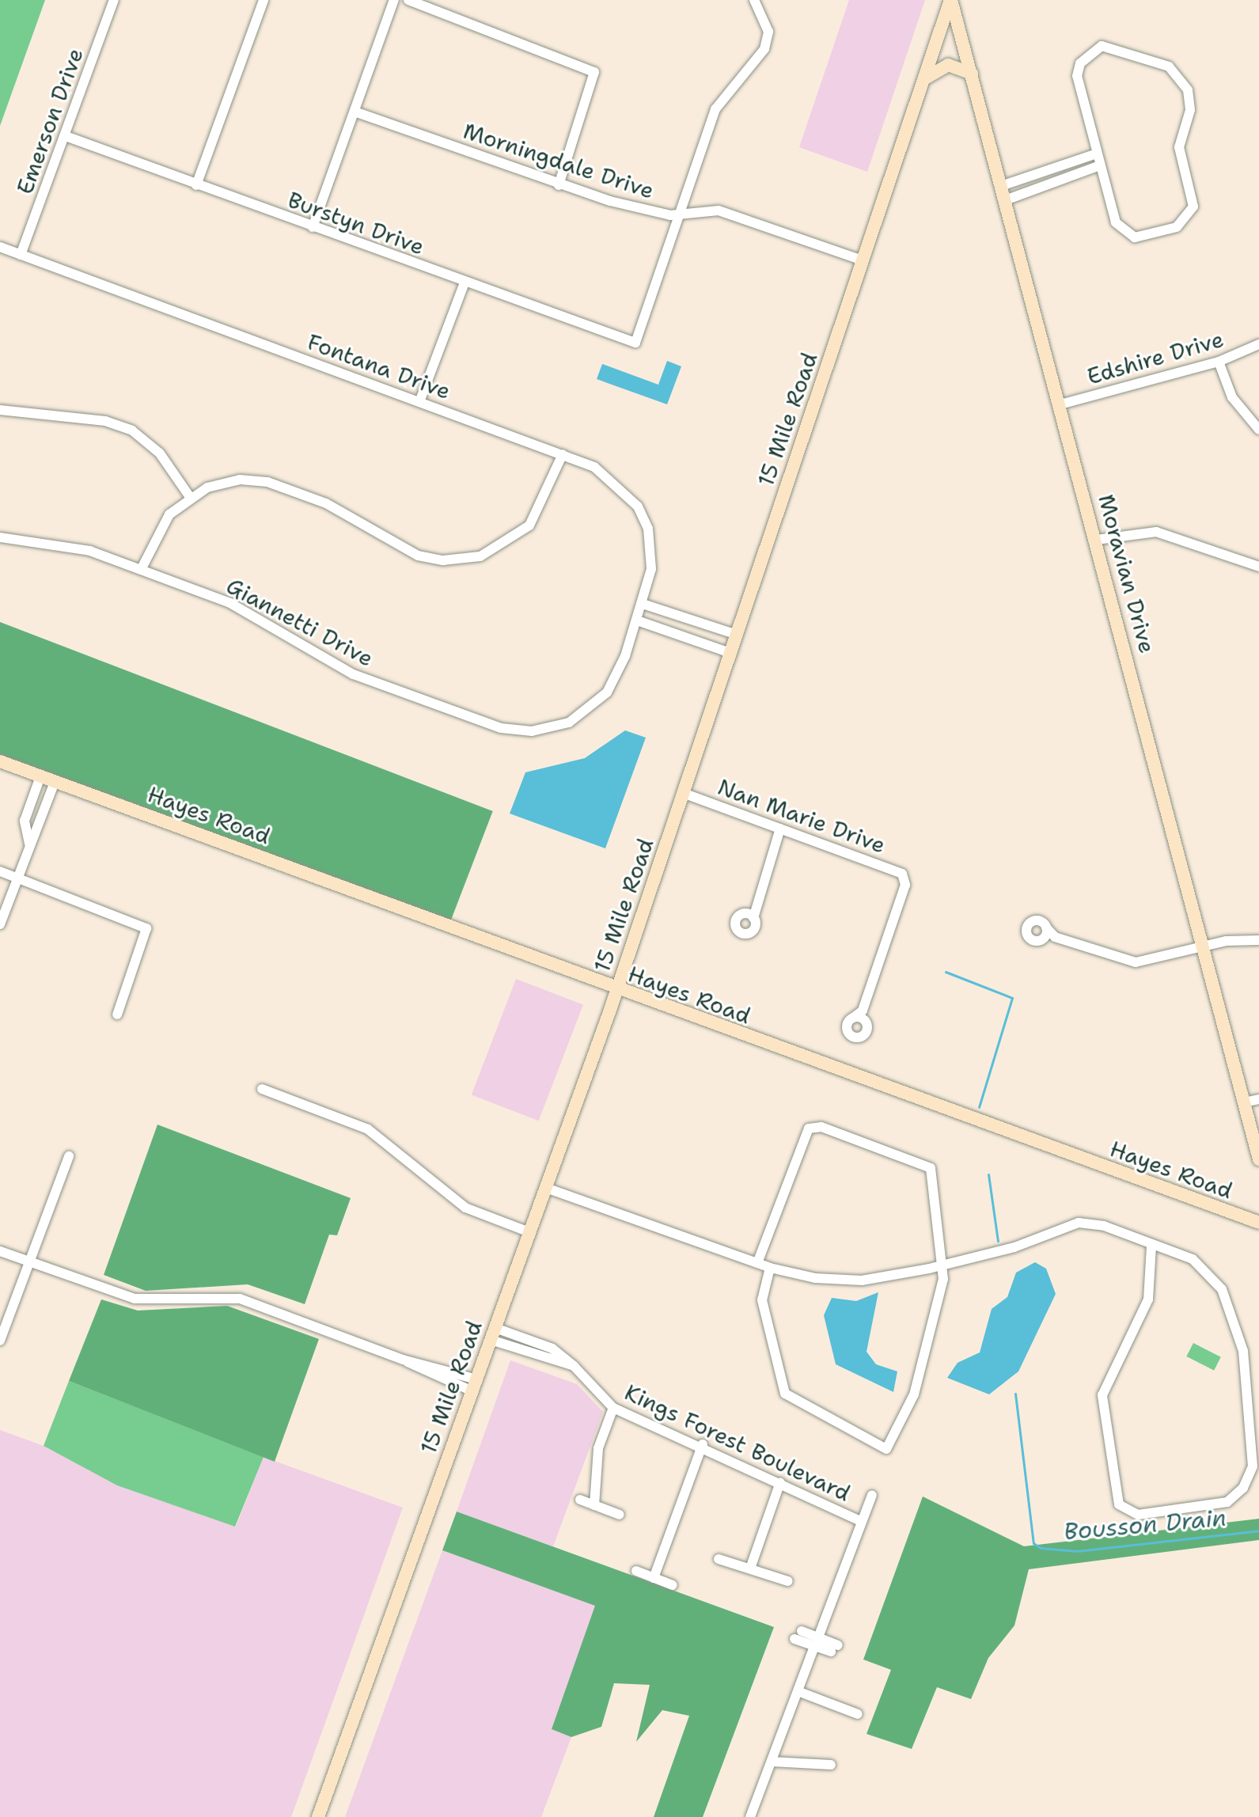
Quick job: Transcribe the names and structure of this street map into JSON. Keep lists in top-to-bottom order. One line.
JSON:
{"streets":{"street":["Emerson Drive","Morningdale Drive","Burstyn Drive","Edshire Drive","Fontana Drive","15 Mile Road","Moravian Drive","Giannetti Drive","Hayes Road","Nan Marie Drive","Kings Forest Boulevard"]},"crossings":[["Emerson Drive","Burstyn Drive"],["Emerson Drive","Fontana Drive"],["Morningdale Drive","Burstyn Drive"],["Morningdale Drive","15 Mile Road"],["Edshire Drive","Moravian Drive"],["Fontana Drive","Giannetti Drive"],["15 Mile Road","Moravian Drive"],["15 Mile Road","Hayes Road"],["15 Mile Road","Nan Marie Drive"],["15 Mile Road","Kings Forest Boulevard"]],"water":["Bousson Drain"]}
